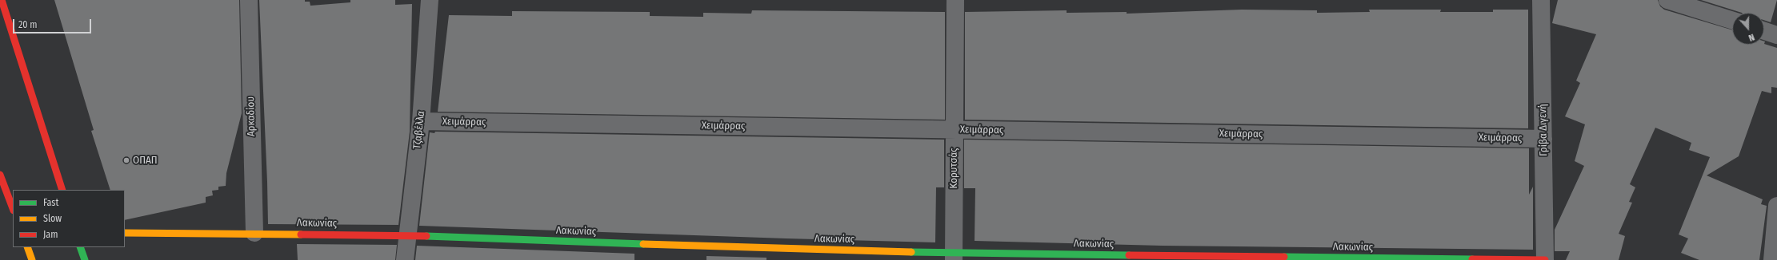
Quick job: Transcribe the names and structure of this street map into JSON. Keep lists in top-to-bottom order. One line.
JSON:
{"streets":{"street":["Αρκαδίου","Χειμάρρας","Τζαβέλλα","Γρίβα Διγενή","Κορυτσάς","Λακωνίας"]},"crossings":[["Αρκαδίου","Λακωνίας"],["Χειμάρρας","Τζαβέλλα"],["Χειμάρρας","Γρίβα Διγενή"],["Χειμάρρας","Κορυτσάς"],["Τζαβέλλα","Λακωνίας"],["Γρίβα Διγενή","Λακωνίας"],["Κορυτσάς","Λακωνίας"]],"places":["ΟΠΑΠ"],"legend":["Fast","Slow","Jam"],"scale_bar":"20 m","north":"bottom"}
